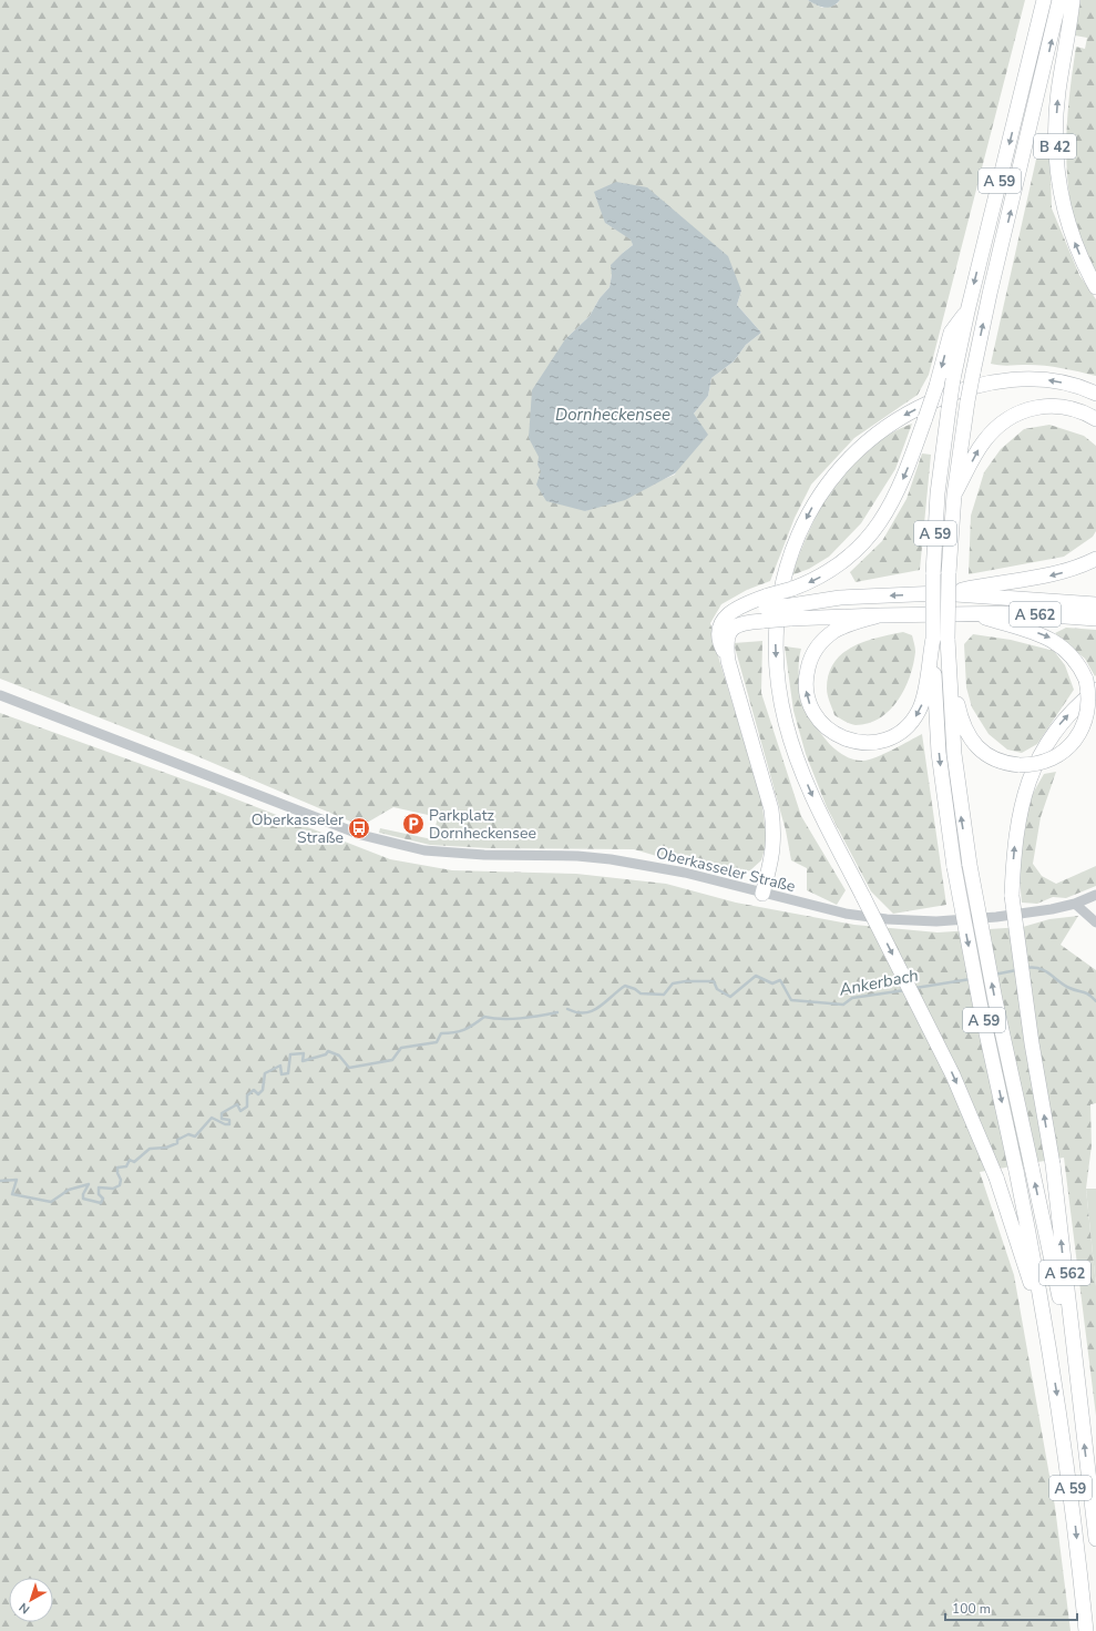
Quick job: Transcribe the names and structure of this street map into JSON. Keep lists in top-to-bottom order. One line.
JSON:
{"streets":{"highway":["B 42","A 59","A 562"],"street":["Oberkasseler Straße"]},"crossings":[["B 42","A 59"],["A 59","A 562"]],"water":["Dornheckensee","Ankerbach"],"places":{"parking":["Parkplatz Dornheckensee"],"bus stop":["Oberkasseler Straße"]},"scale_bar":"100 m","north":"bottom left"}
